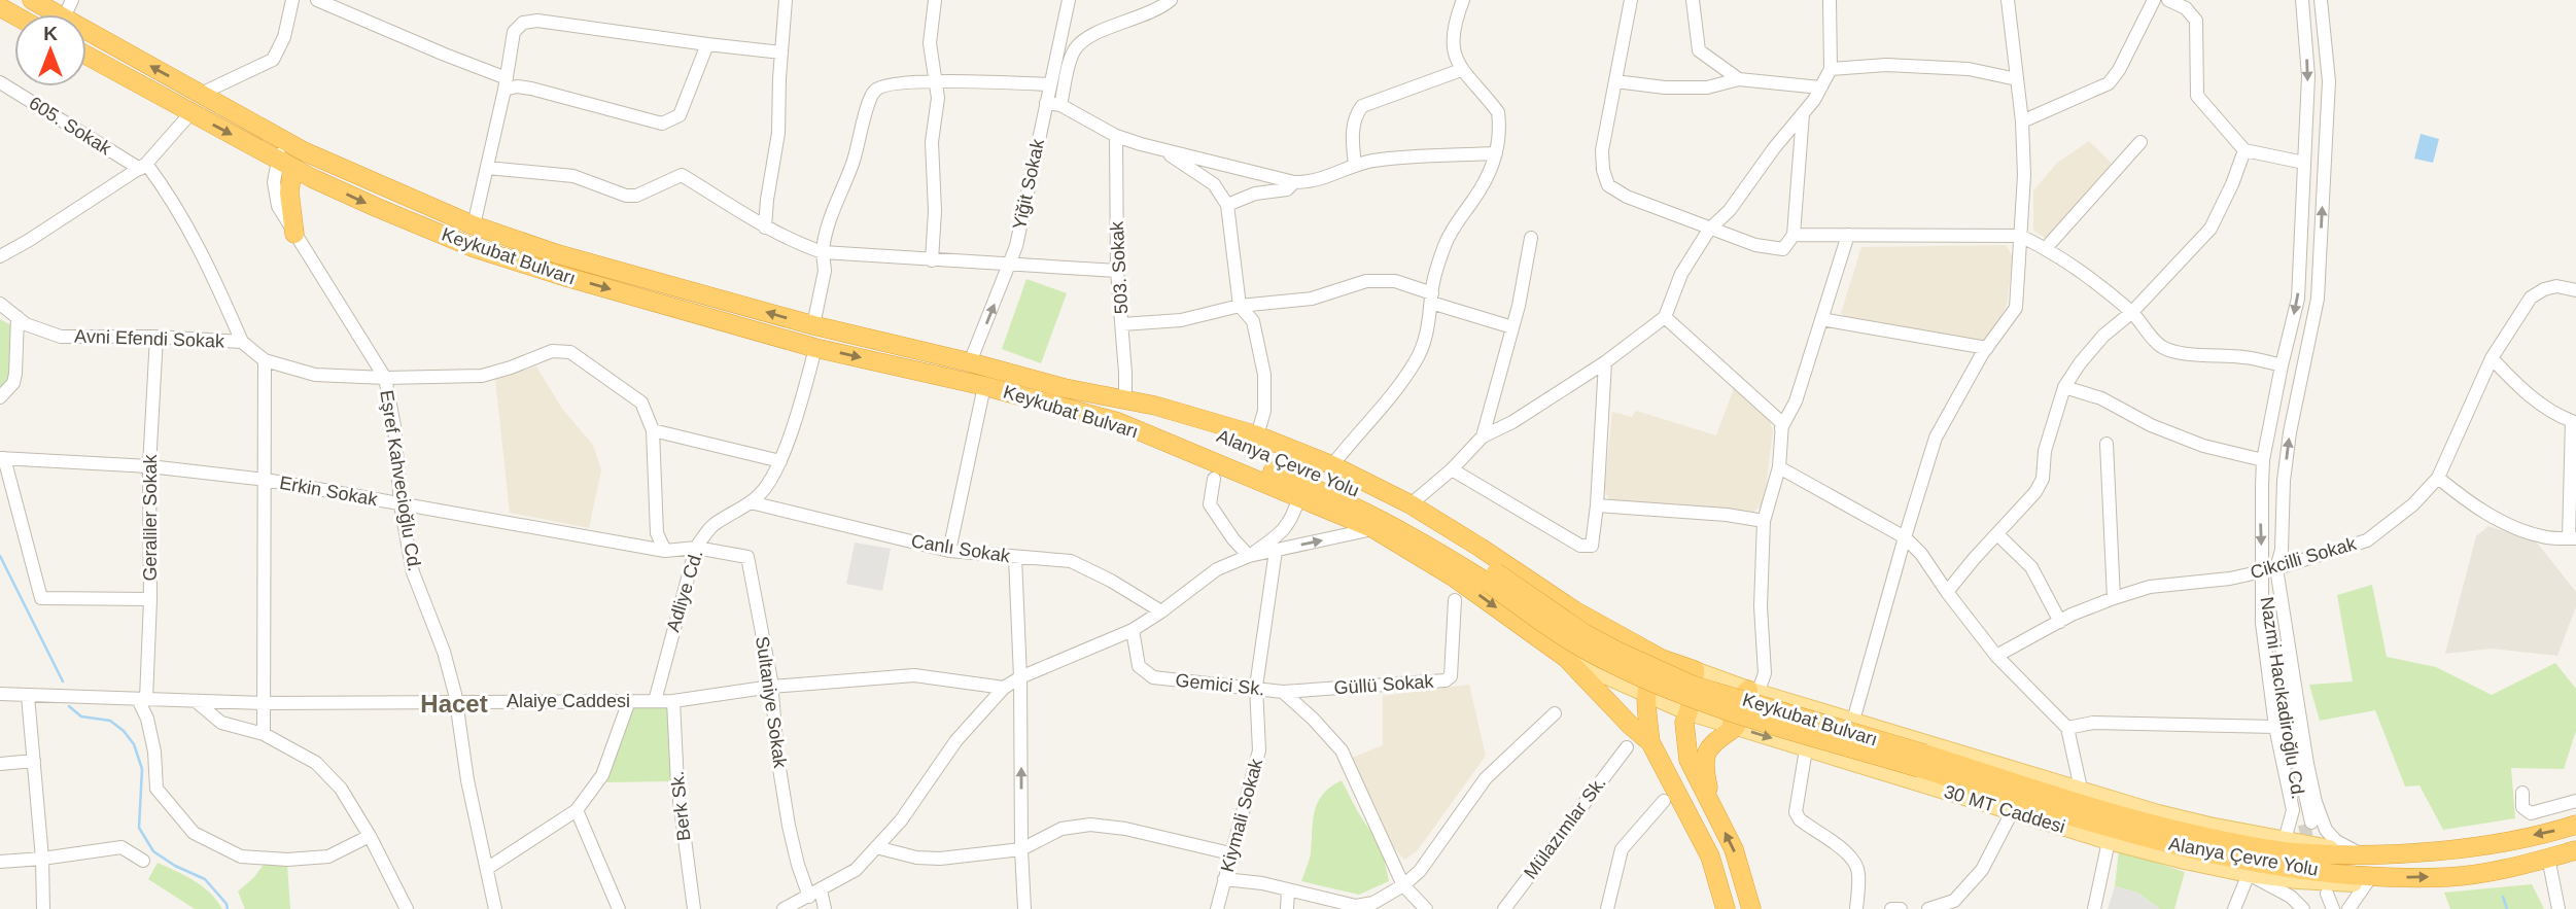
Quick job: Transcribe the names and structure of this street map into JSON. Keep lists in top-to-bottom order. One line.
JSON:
{"streets":{"highway":["Keykubat Bulvarı","Alanya Çevre Yolu"],"main road":["30 MT Caddesi"],"street":["605. Sokak","Yiğit Sokak","503. Sokak","Avni Efendi Sokak","Eşref Kahvecioğlu Cd.","Erkin Sokak","Geraliler Sokak","Canlı Sokak","Cikcilli Sokak","Adliye Cd.","Gemici Sk.","Güllü Sokak","Nazmi Hacıkadiroğlu Cd.","Alaiye Caddesi","Sultaniye Sokak","Berk Sk.","Kiymali Sokak","Mülazımlar Sk."]},"crossings":[["Yiğit Sokak","Keykubat Bulvarı"],["Keykubat Bulvarı","Alanya Çevre Yolu"],["Keykubat Bulvarı","Eşref Kahvecioğlu Cd."],["Keykubat Bulvarı","Adliye Cd."],["Keykubat Bulvarı","30 MT Caddesi"],["Avni Efendi Sokak","Eşref Kahvecioğlu Cd."],["Avni Efendi Sokak","Geraliler Sokak"],["Alanya Çevre Yolu","30 MT Caddesi"],["Eşref Kahvecioğlu Cd.","Erkin Sokak"],["Eşref Kahvecioğlu Cd.","Alaiye Caddesi"],["Erkin Sokak","Geraliler Sokak"],["Erkin Sokak","Adliye Cd."],["Erkin Sokak","Sultaniye Sokak"],["Geraliler Sokak","Alaiye Caddesi"],["Canlı Sokak","Adliye Cd."],["Cikcilli Sokak","Nazmi Hacıkadiroğlu Cd."],["Adliye Cd.","Alaiye Caddesi"],["Adliye Cd.","Sultaniye Sokak"],["Gemici Sk.","Güllü Sokak"],["Gemici Sk.","Kiymali Sokak"],["Alaiye Caddesi","Sultaniye Sokak"],["Alaiye Caddesi","Berk Sk."]],"districts":["Hacet"],"north":"top"}
